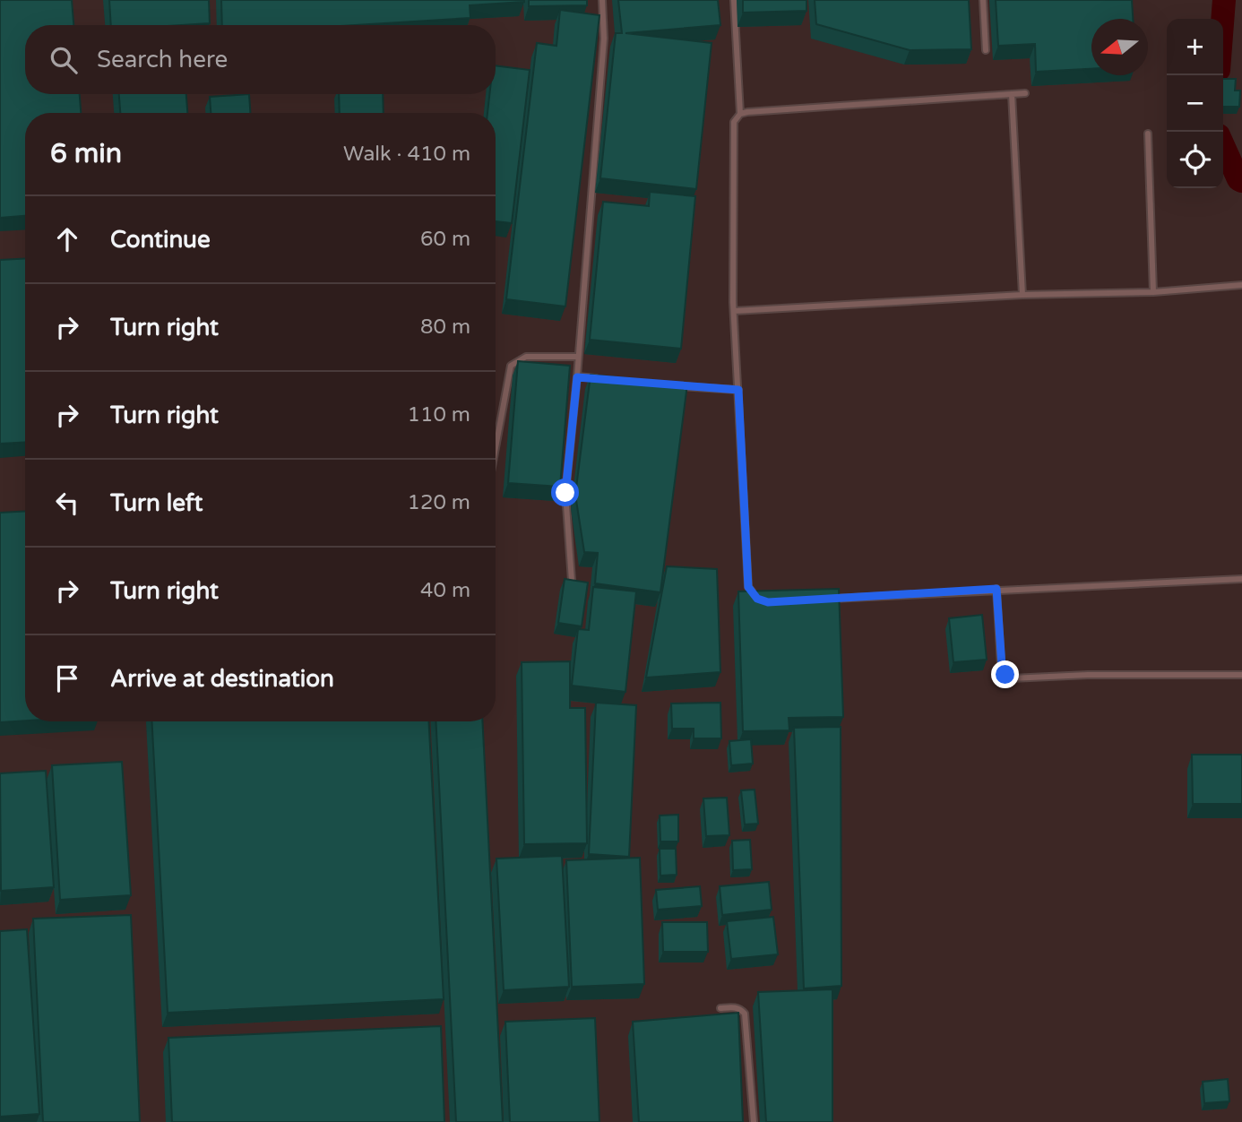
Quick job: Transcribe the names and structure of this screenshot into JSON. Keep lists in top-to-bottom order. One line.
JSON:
{"north":"left","page":{"map_buttons":["+","−"],"search":"Search here","heading":["6 min","Walk · 410 m"],"list":[["Continue","60 m"],["Turn right","80 m"],["Turn right","110 m"],["Turn left","120 m"],["Turn right","40 m"],"Arrive at destination"]}}
